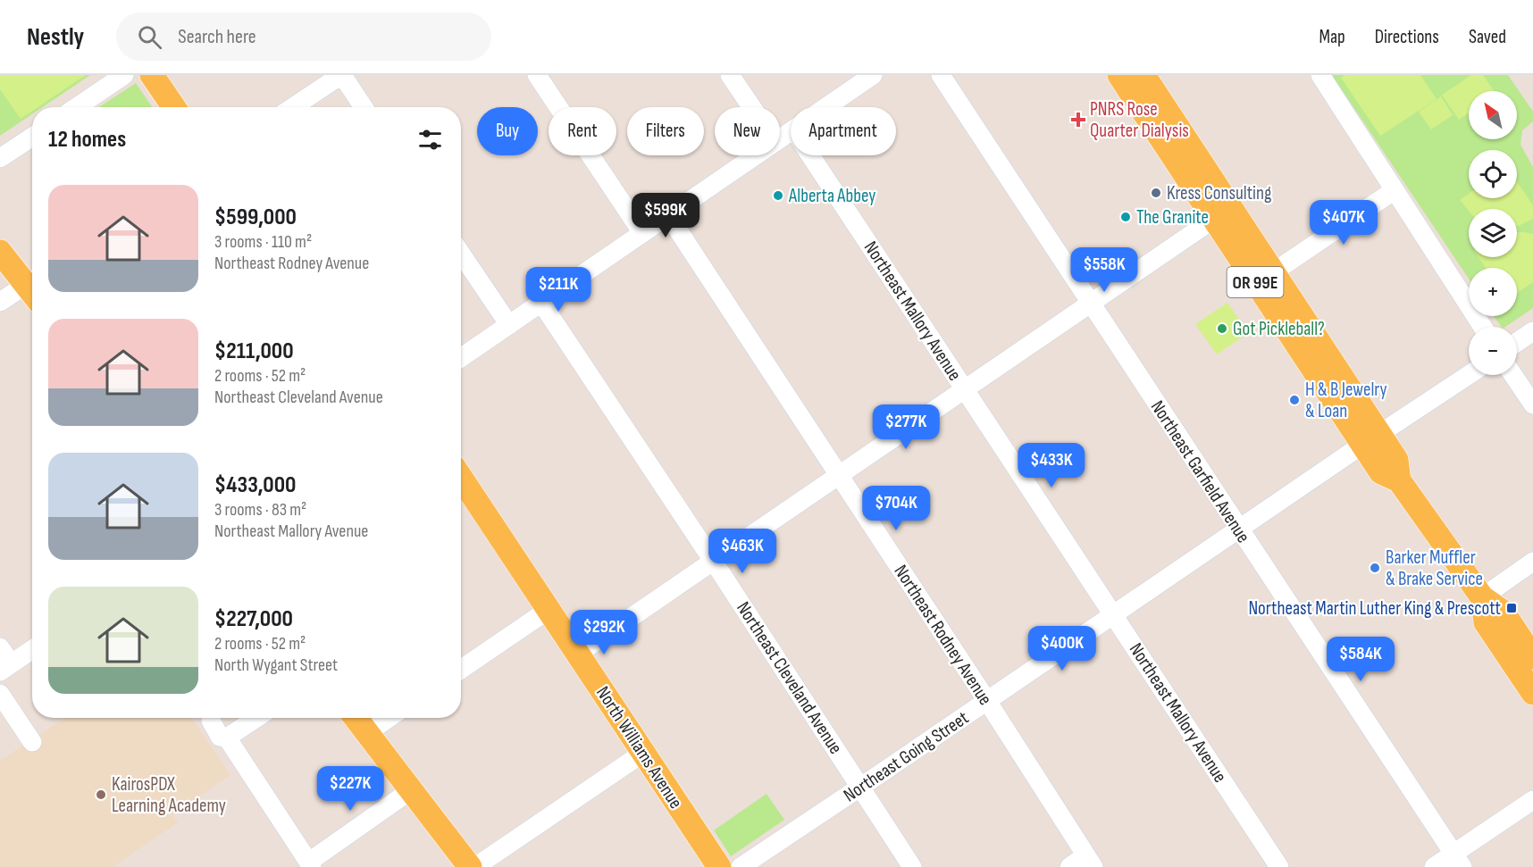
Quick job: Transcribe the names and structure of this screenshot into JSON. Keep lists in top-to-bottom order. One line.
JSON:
{"streets":{"main road":["OR 99E","North Williams Avenue"],"street":["Northeast Mallory Avenue","Northeast Garfield Avenue","Northeast Rodney Avenue","Northeast Cleveland Avenue","Northeast Going Street"]},"crossings":[["OR 99E","Northeast Going Street"],["Northeast Mallory Avenue","Northeast Going Street"],["Northeast Garfield Avenue","Northeast Going Street"],["Northeast Rodney Avenue","Northeast Going Street"],["Northeast Cleveland Avenue","Northeast Going Street"]],"places":{"health":["PNRS Rose Quarter Dialysis"],"other":["Kress Consulting","Alberta Abbey","The Granite","Got Pickleball?","H & B Jewelry & Loan","Barker Muffler & Brake Service","KairosPDX Learning Academy"],"transit":["Northeast Martin Luther King & Prescott"]},"north":"top left","page":{"header":"Nestly","search":"Search here","nav":["Map","Directions","Saved"],"map_buttons":["+","−"],"chip":["Buy","Rent","Filters","New","Apartment"],"heading":"12 homes","list":[{"name":"$599,000","note":"3 rooms · 110 m² · Northeast Rodney Avenue"},{"name":"$211,000","note":"2 rooms · 52 m² · Northeast Cleveland Avenue"},{"name":"$433,000","note":"3 rooms · 83 m² · Northeast Mallory Avenue"},{"name":"$227,000","note":"2 rooms · 52 m² · North Wygant Street"}],"price":["$599K","$407K","$558K","$211K","$277K","$433K","$704K","$463K","$292K","$400K","$584K","$227K"]}}
